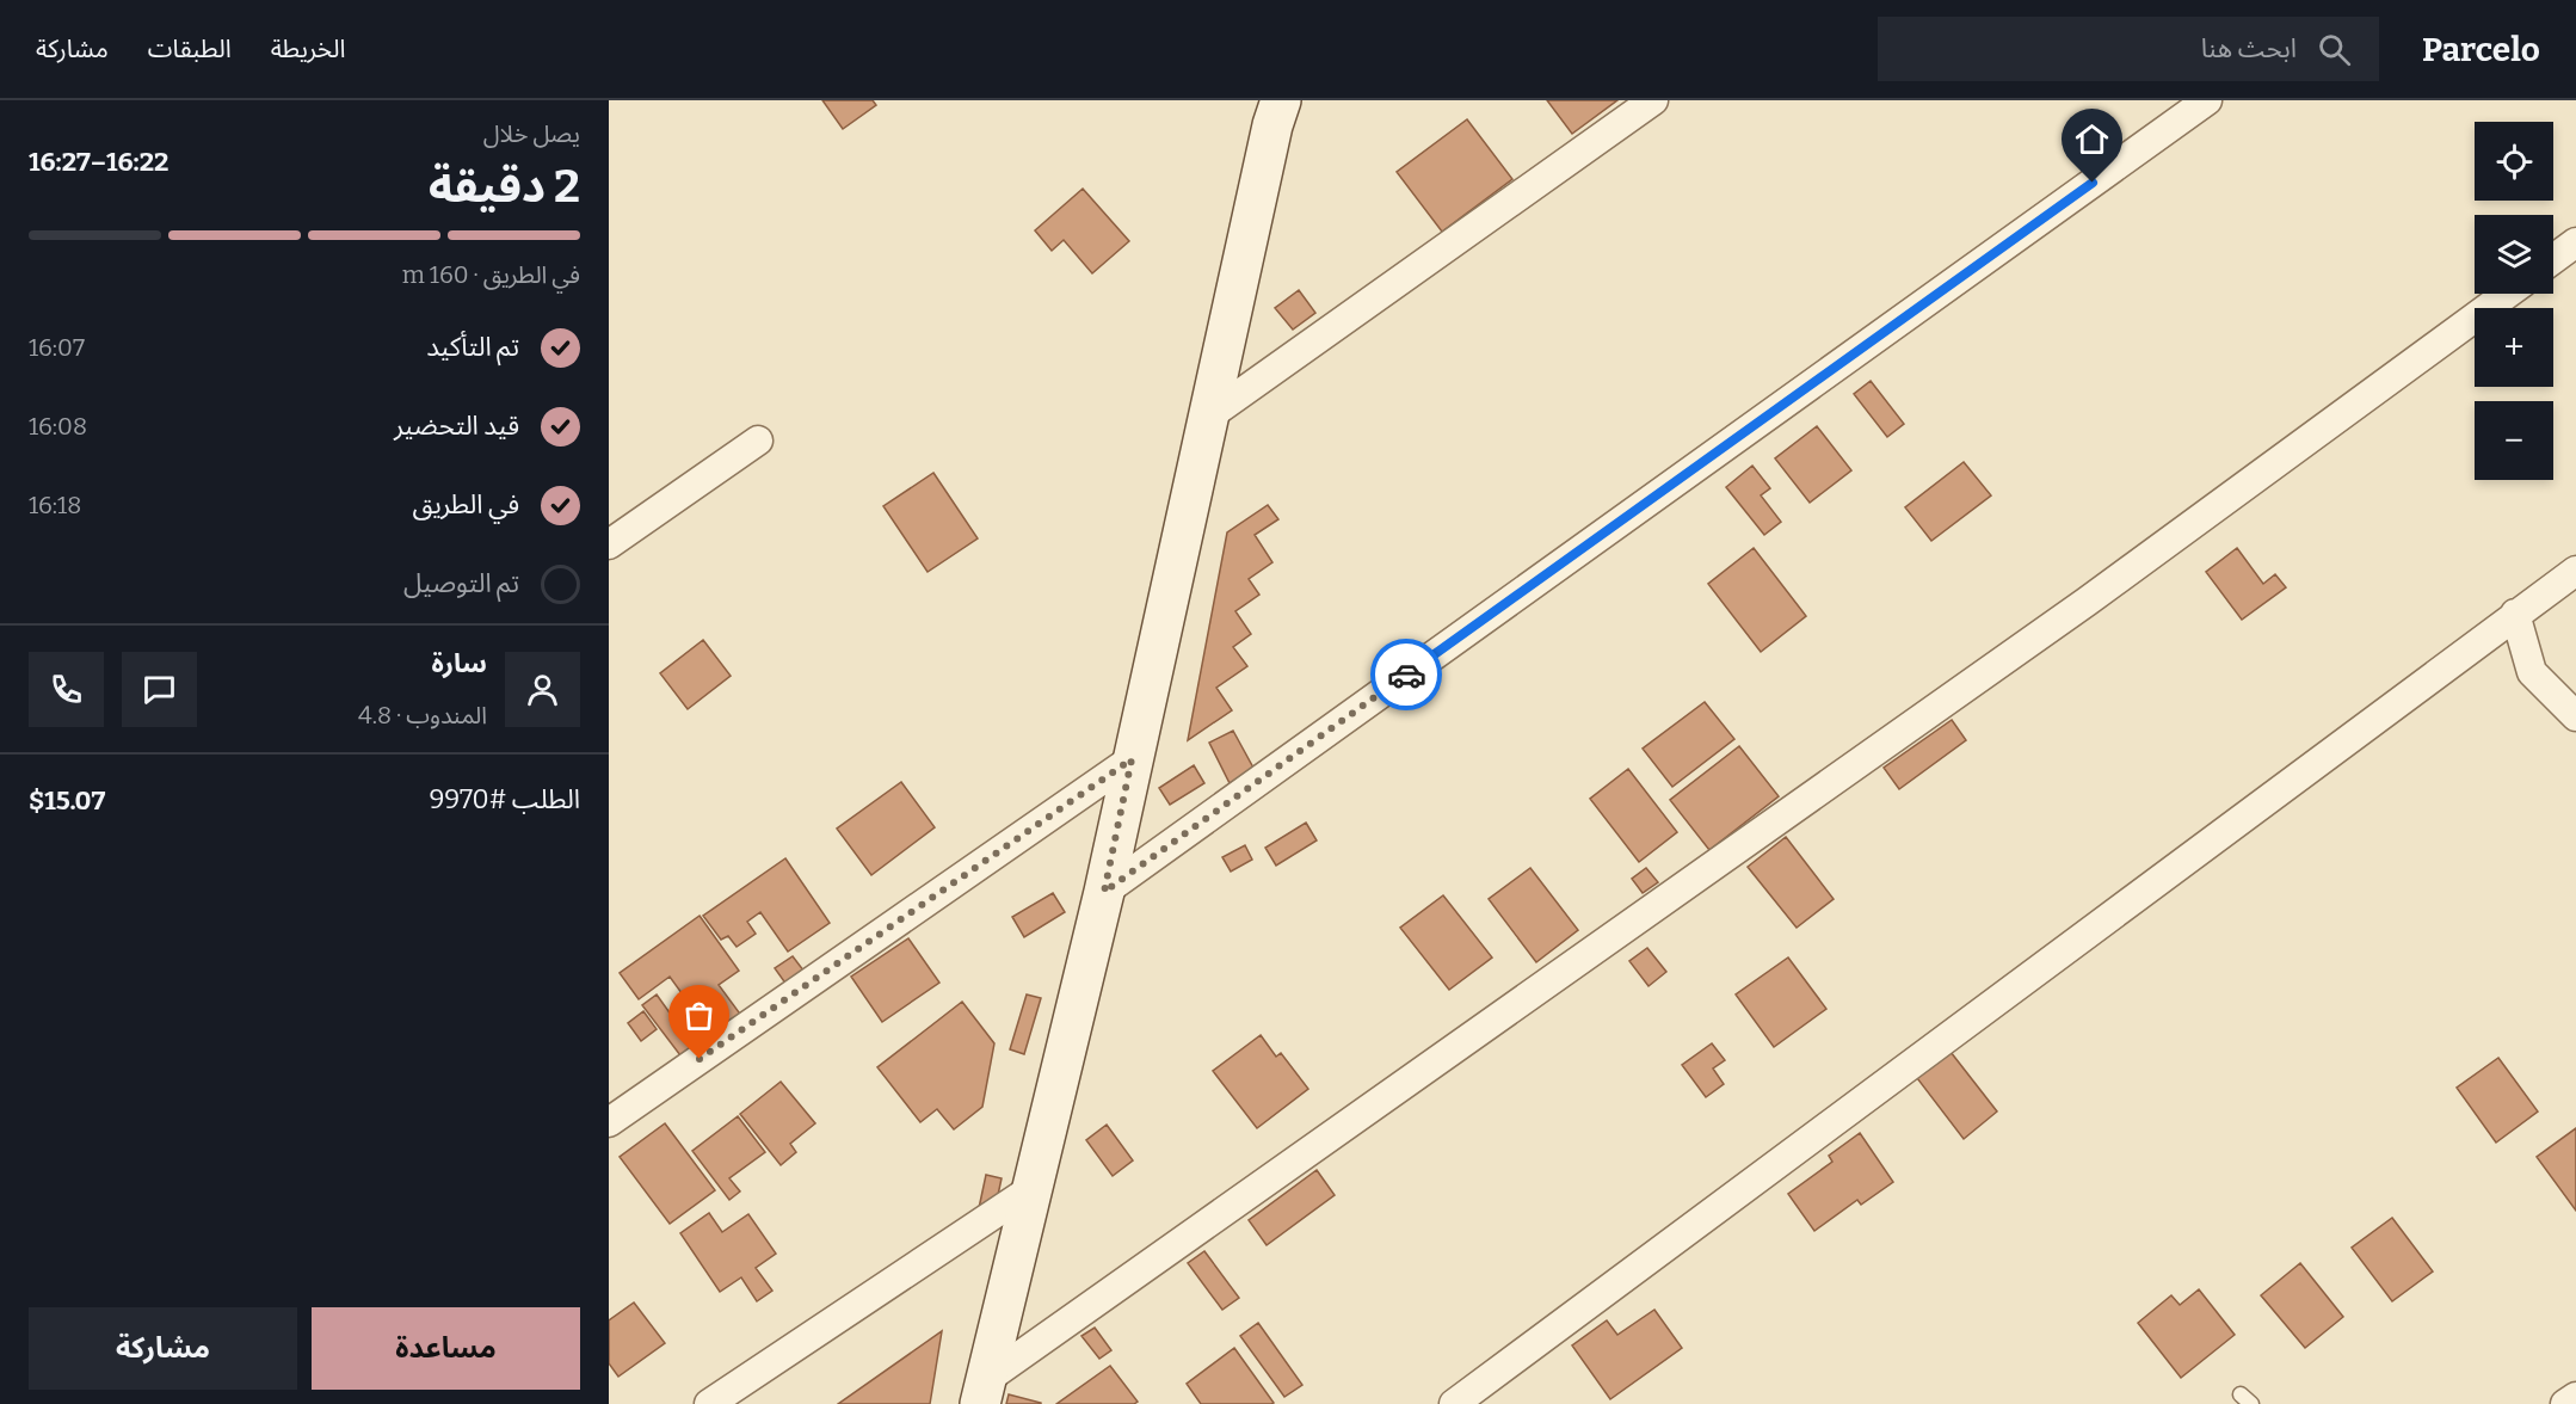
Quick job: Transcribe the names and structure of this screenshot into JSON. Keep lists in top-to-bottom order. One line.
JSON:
{"page":{"header":"Parcelo","search":"ابحث هنا","nav":["الخريطة","الطبقات","مشاركة"],"heading":["2 دقيقة","يصل خلال","16:22–16:27"],"panel":["سارة","المندوب · 4.8","الطلب #9970","$15.07"],"map_buttons":["+","−"],"bar":"في الطريق · 160 m","list":[["تم التأكيد","16:07"],["قيد التحضير","16:08"],["في الطريق","16:18"],"تم التوصيل"],"buttons":["مساعدة","مشاركة"]}}
